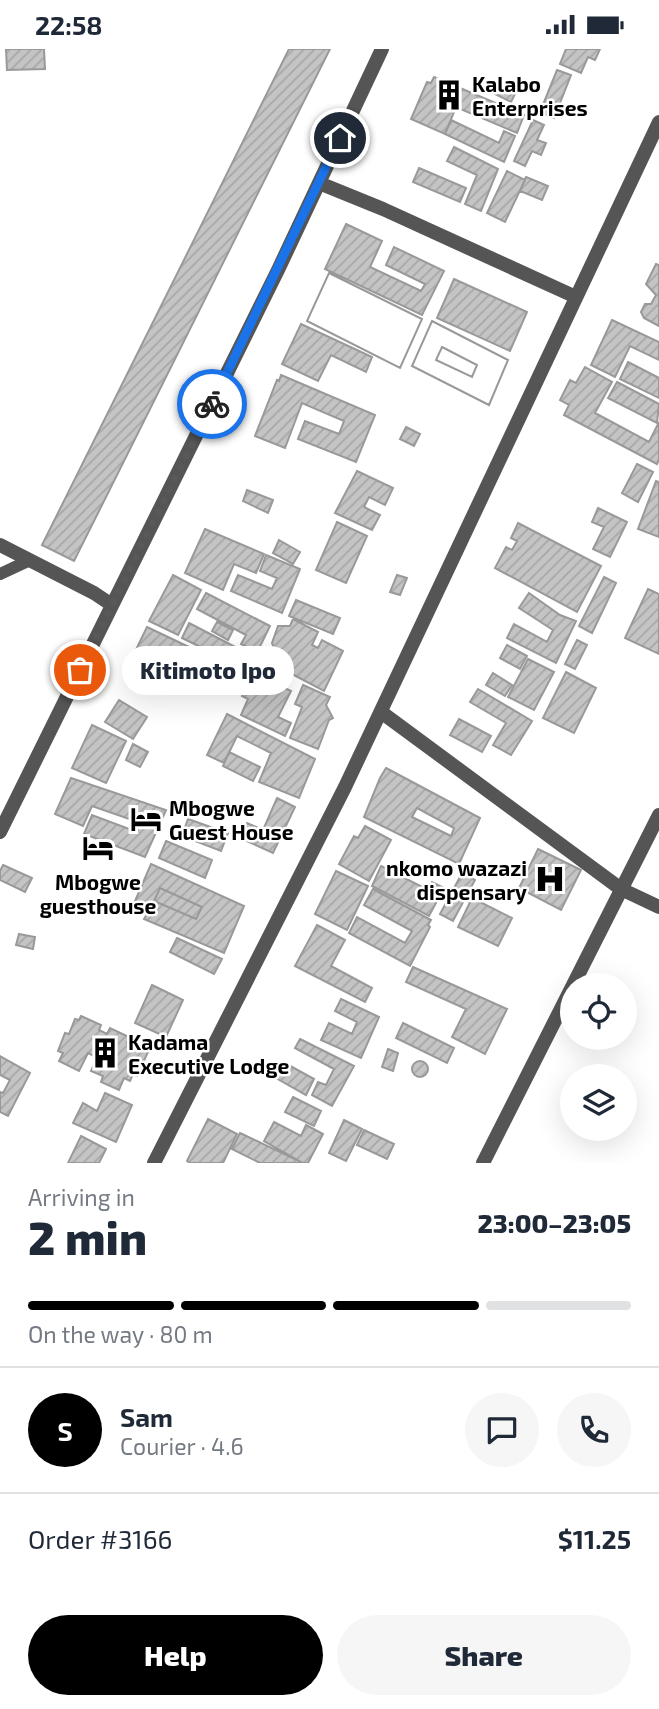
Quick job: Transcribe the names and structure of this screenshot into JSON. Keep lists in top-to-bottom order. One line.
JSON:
{"places":{"building":["Kalabo Enterprises","Kadama Executive Lodge"],"other":["Kitimoto Ipo"],"hotel":["Mbogwe Guest House","Mbogwe guesthouse"],"hospital":["nkomo wazazi dispensary"]},"page":{"status":"22:58","bubble":"Kitimoto Ipo","heading":["2 min","Arriving in","23:00–23:05"],"panel":["Sam","Courier · 4.6","Order #3166","$11.25"],"bar":"On the way · 80 m","round":"S","buttons":["Help","Share"]}}
